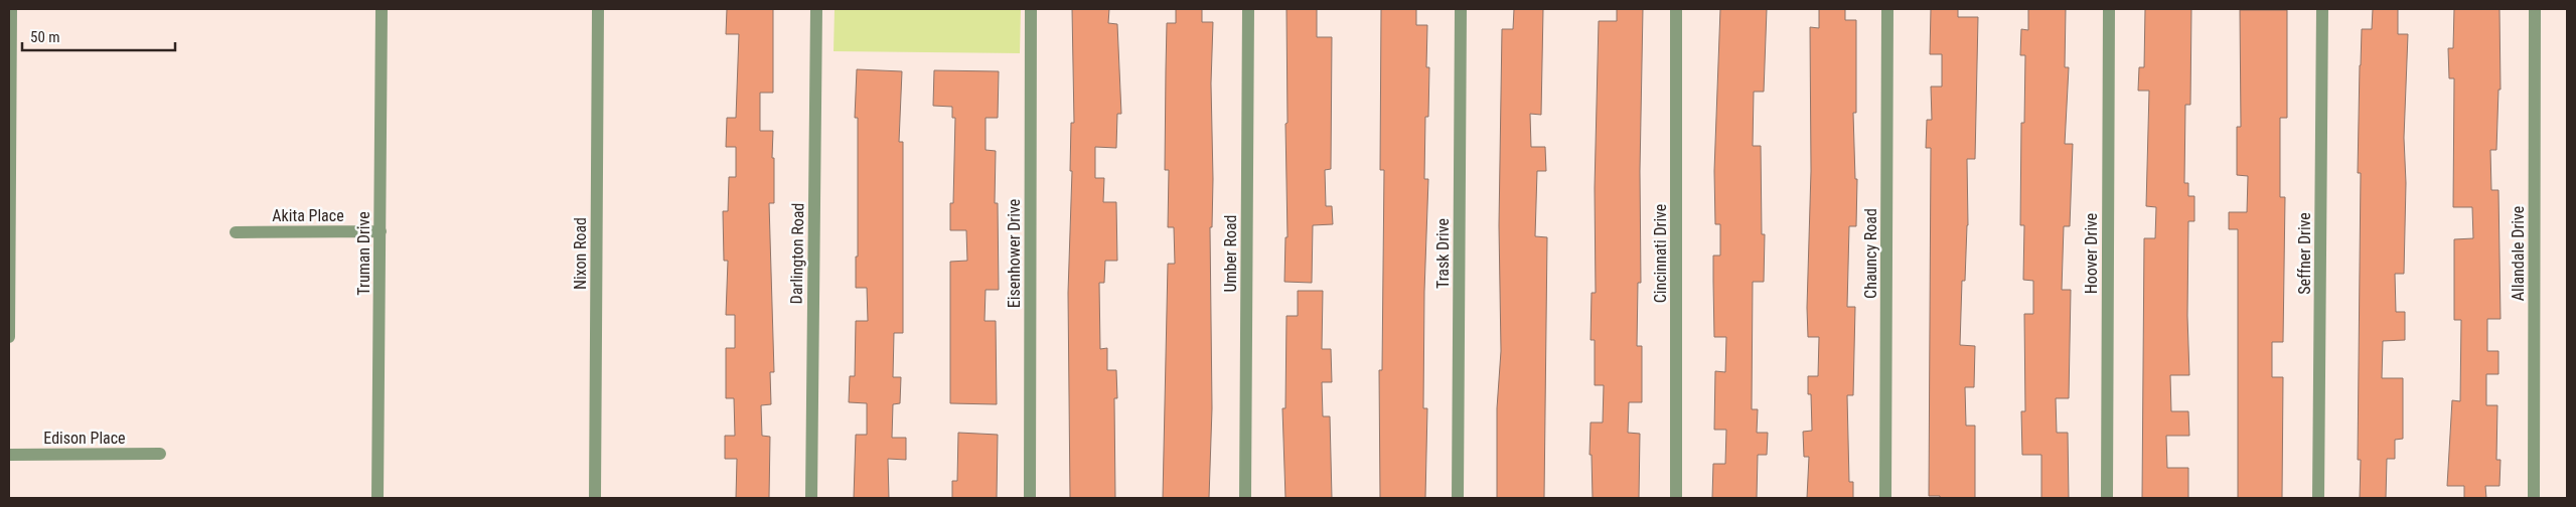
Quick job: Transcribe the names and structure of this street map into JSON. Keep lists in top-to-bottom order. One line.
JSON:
{"streets":{"street":["Akita Place","Truman Drive","Nixon Road","Darlington Road","Eisenhower Drive","Umber Road","Trask Drive","Cincinnati Drive","Chauncy Road","Hoover Drive","Seffner Drive","Allandale Drive","Edison Place"]},"crossings":[["Akita Place","Truman Drive"]],"scale_bar":"50 m"}
